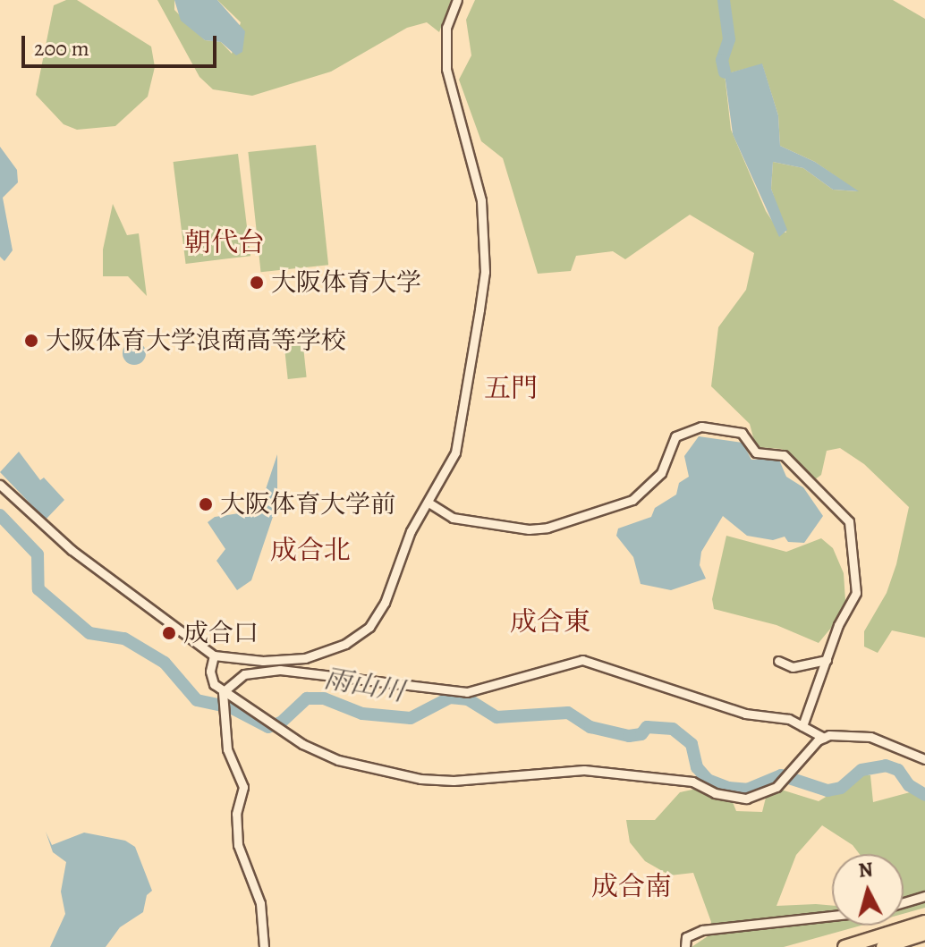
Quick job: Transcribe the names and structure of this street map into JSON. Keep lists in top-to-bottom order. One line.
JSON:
{"districts":["朝代台","五門","成合北","成合東","成合南"],"water":["雨山川"],"places":["大阪体育大学","大阪体育大学浪商高等学校","大阪体育大学前","成合口"],"scale_bar":"200 m","north":"top"}
